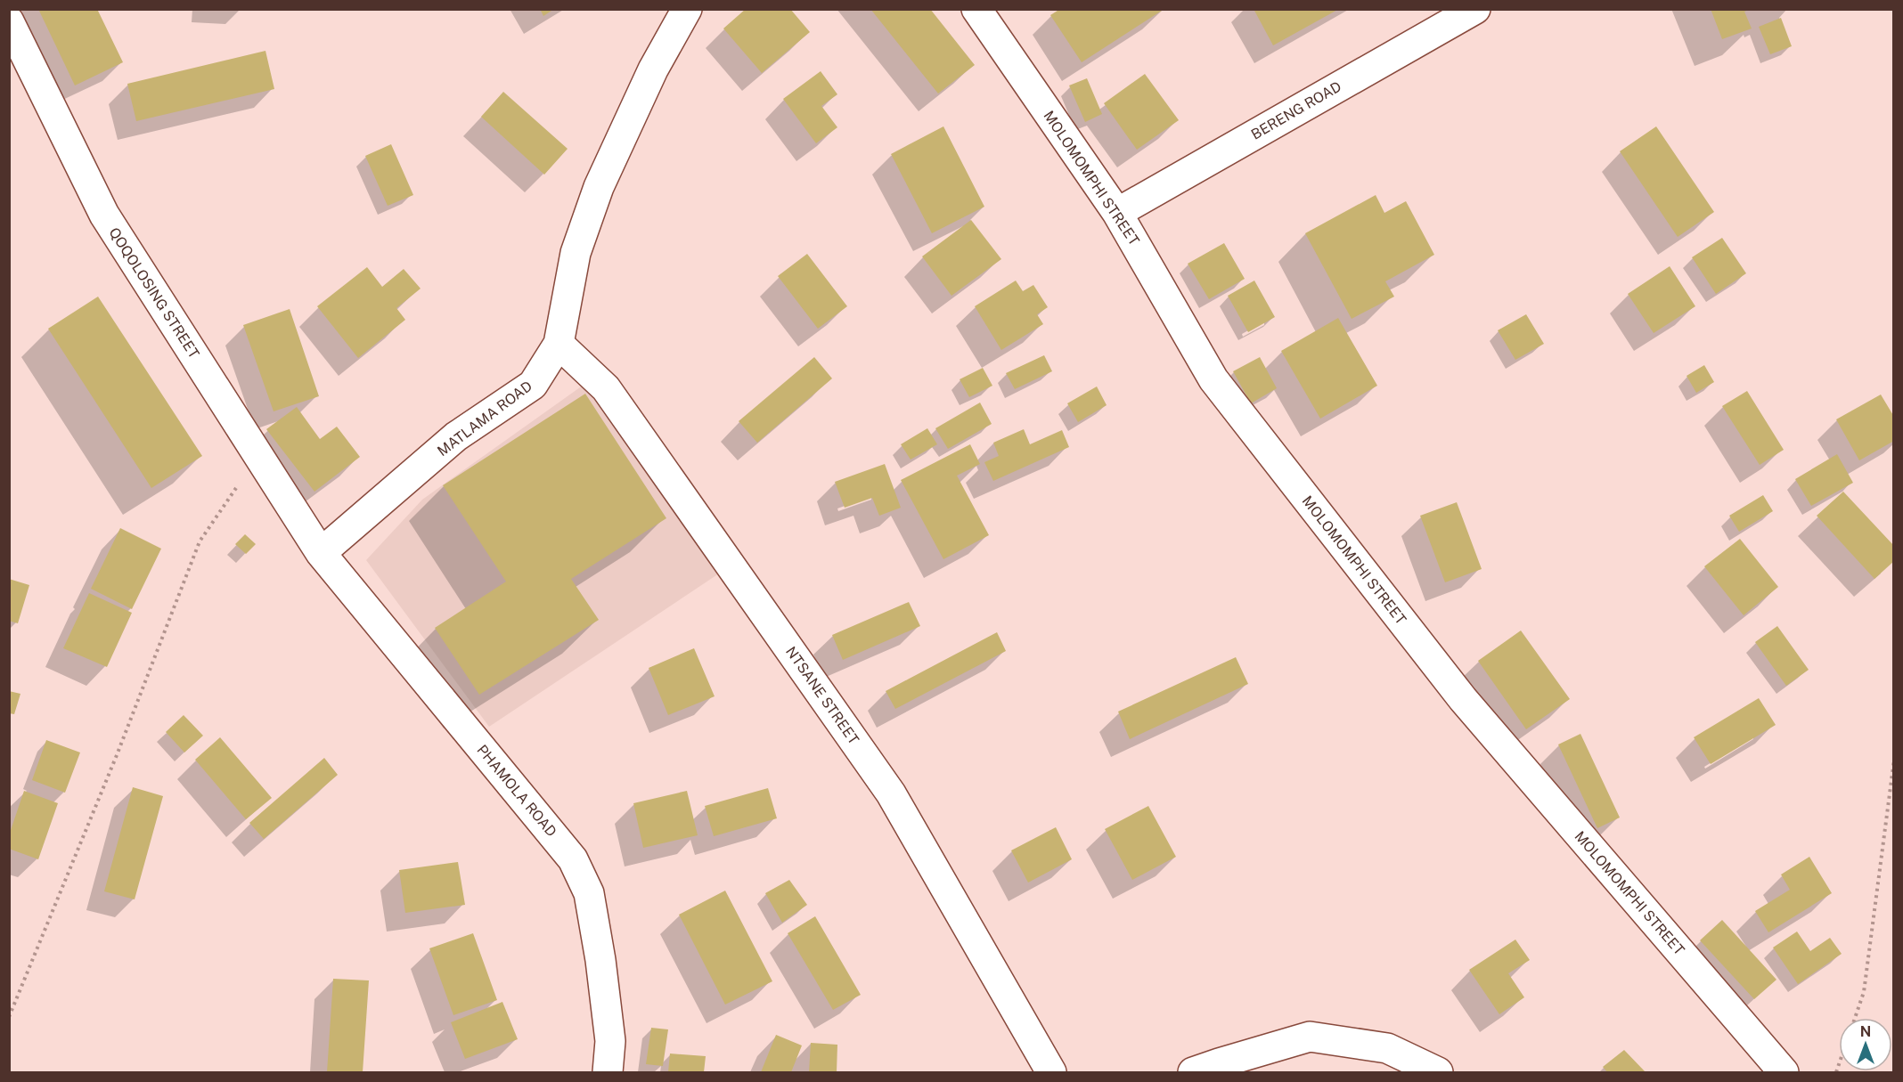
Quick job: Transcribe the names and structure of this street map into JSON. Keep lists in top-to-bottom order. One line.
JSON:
{"streets":{"street":["BERENG ROAD","MOLOMOMPHI STREET","QOQOLOSING STREET","MATLAMA ROAD","NTSANE STREET","PHAMOLA ROAD"]},"crossings":[["BERENG ROAD","MOLOMOMPHI STREET"],["QOQOLOSING STREET","MATLAMA ROAD"],["QOQOLOSING STREET","PHAMOLA ROAD"],["MATLAMA ROAD","NTSANE STREET"],["MATLAMA ROAD","PHAMOLA ROAD"]],"north":"top"}
